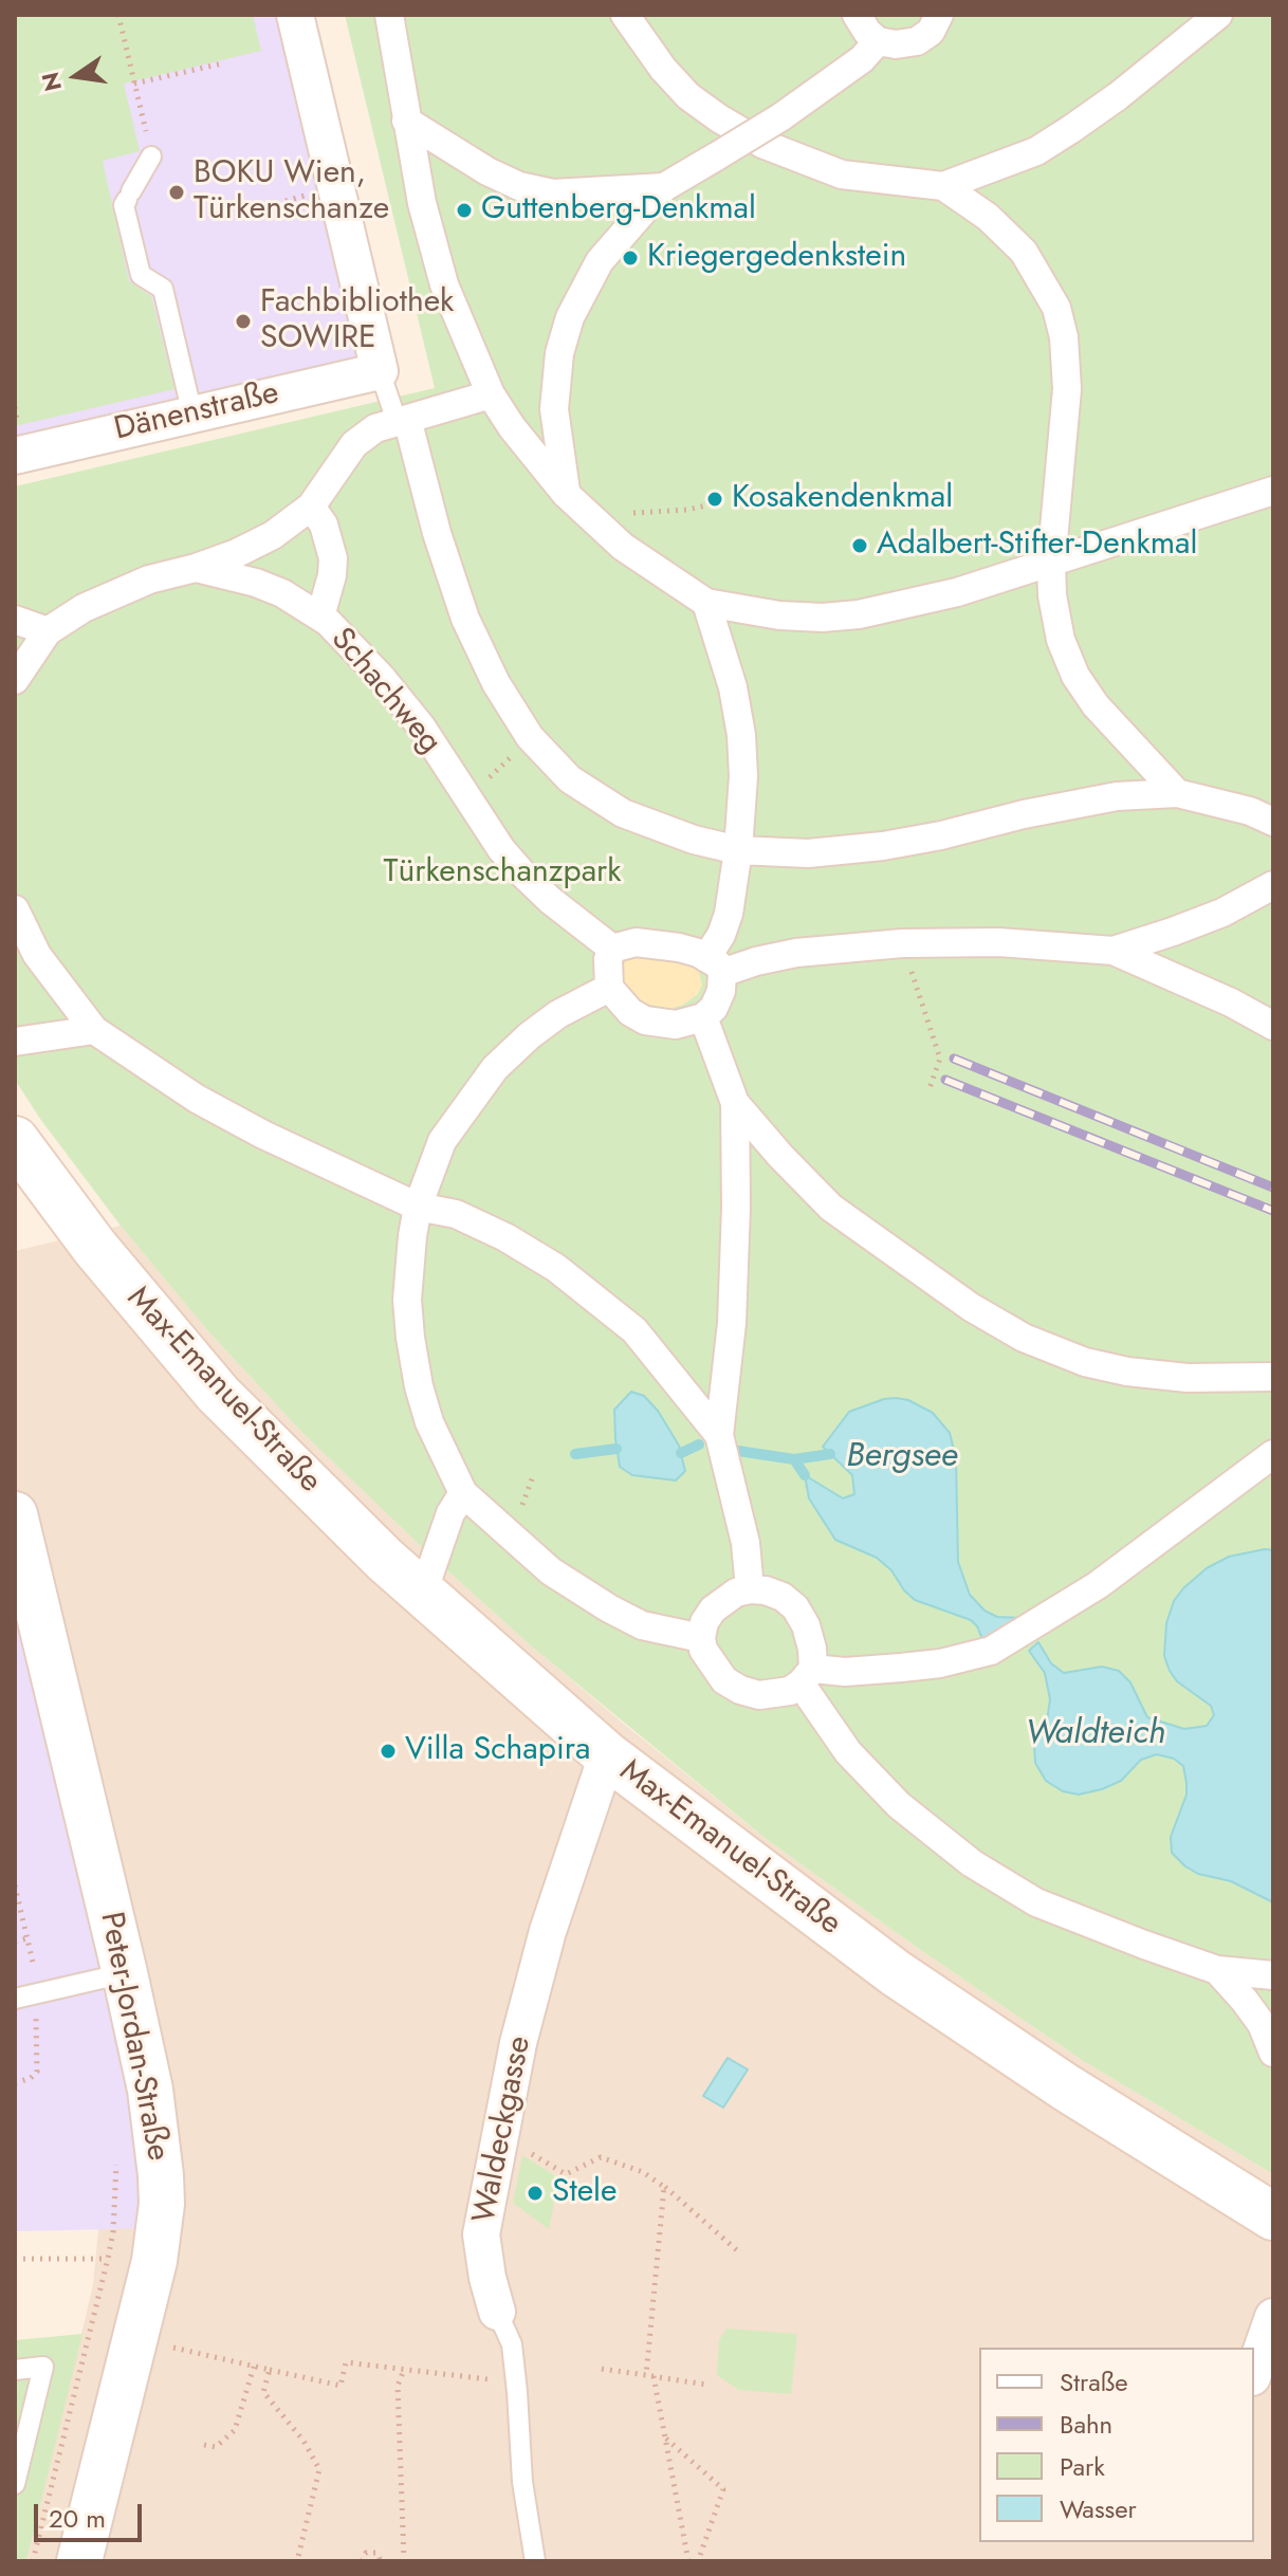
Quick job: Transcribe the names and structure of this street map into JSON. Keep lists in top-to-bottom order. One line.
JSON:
{"streets":{"main road":["Max-Emanuel-Straße"],"street":["Dänenstraße","Schachweg","Peter-Jordan-Straße","Waldeckgasse"]},"crossings":[["Max-Emanuel-Straße","Waldeckgasse"]],"water":["Bergsee","Waldteich"],"parks":["Türkenschanzpark"],"places":["BOKU Wien, Türkenschanze","Guttenberg-Denkmal","Kriegergedenkstein","Fachbibliothek SOWIRE","Kosakendenkmal","Adalbert-Stifter-Denkmal","Villa Schapira","Stele"],"legend":["Straße","Bahn","Park","Wasser"],"scale_bar":"20 m","north":"left"}
